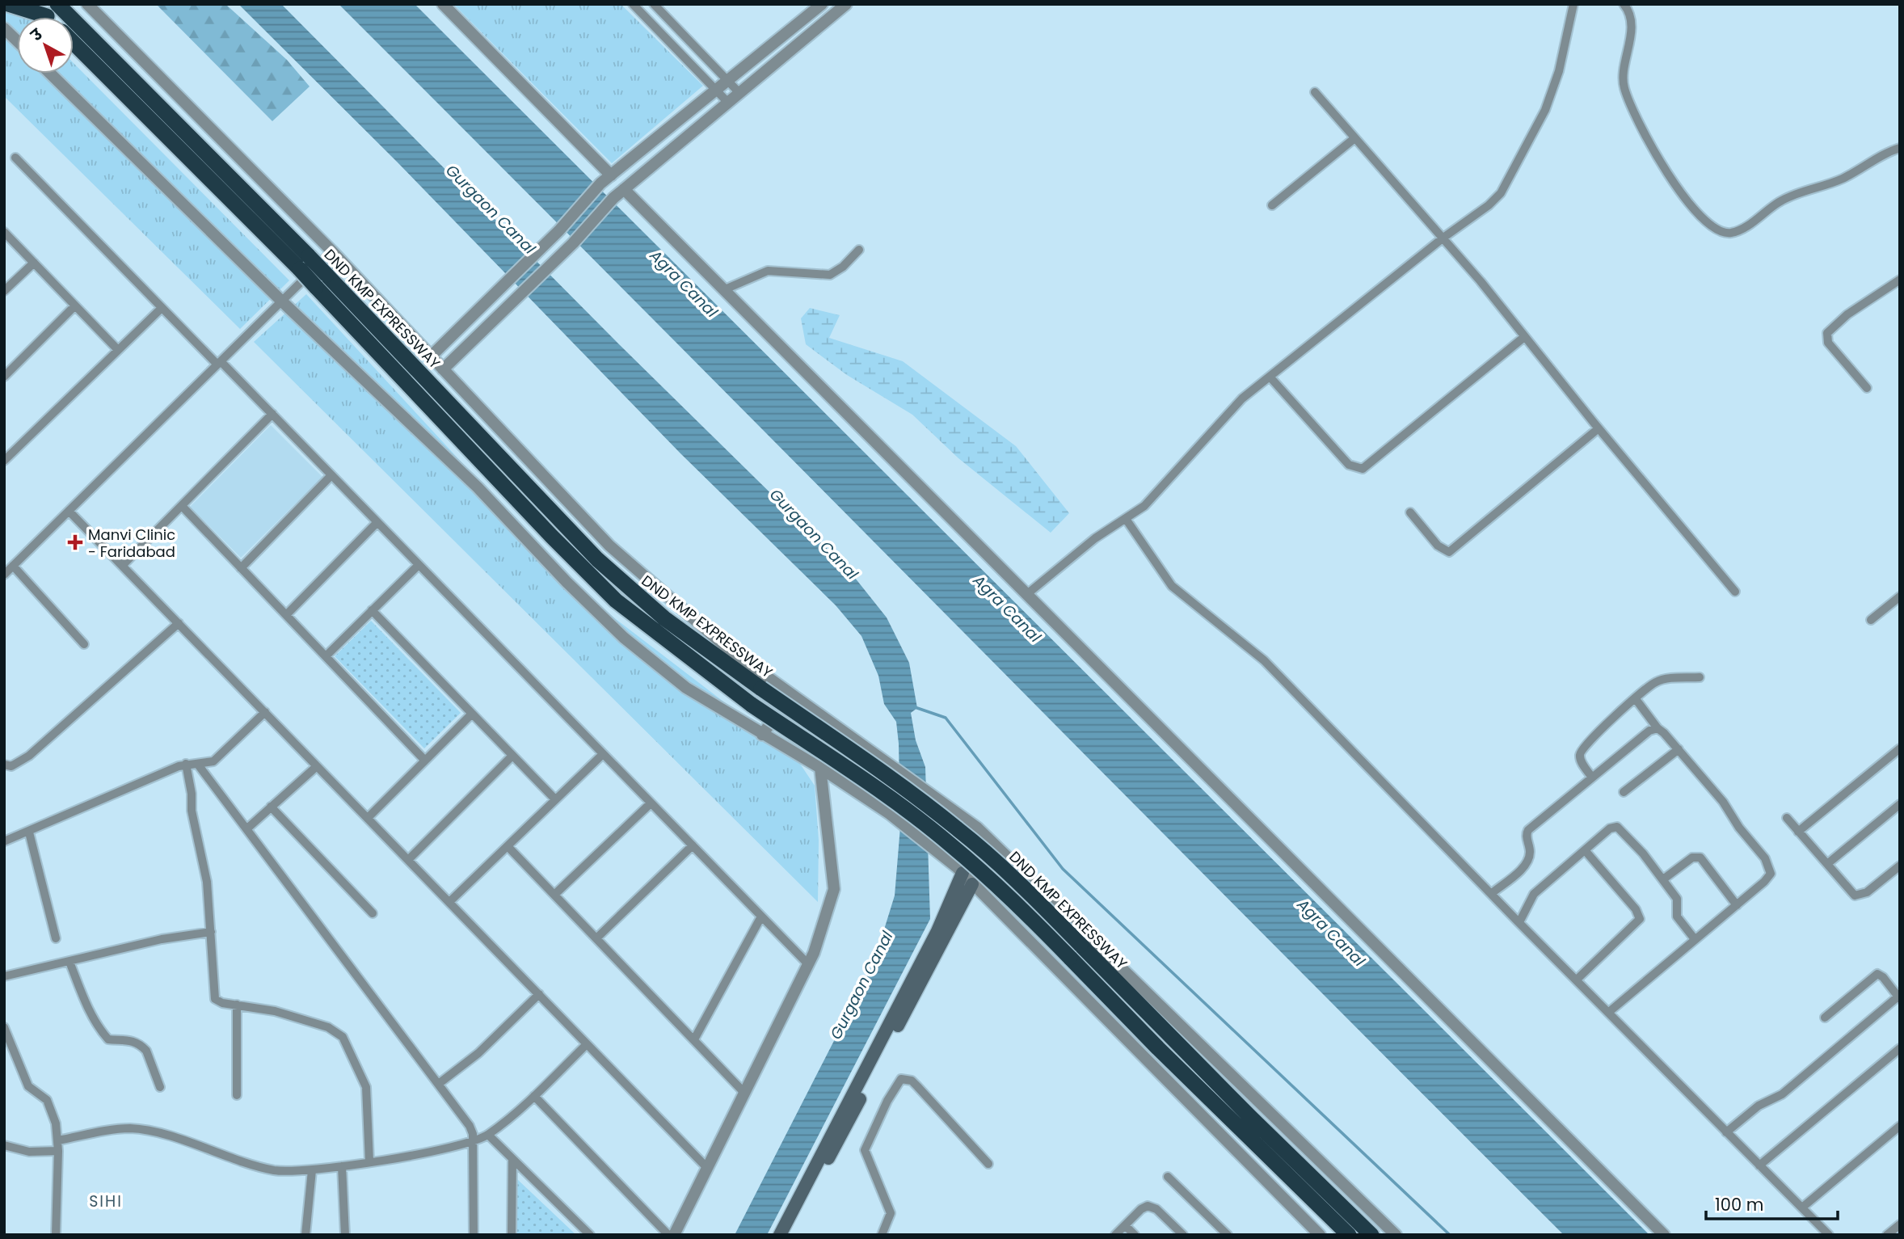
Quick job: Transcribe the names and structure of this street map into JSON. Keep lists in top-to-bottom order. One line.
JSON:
{"streets":{"highway":["DND KMP EXPRESSWAY"]},"districts":["SIHI"],"water":["Gurgaon Canal","Agra Canal"],"places":{"health":["Manvi Clinic - Faridabad"]},"scale_bar":"100 m","north":"top left"}
